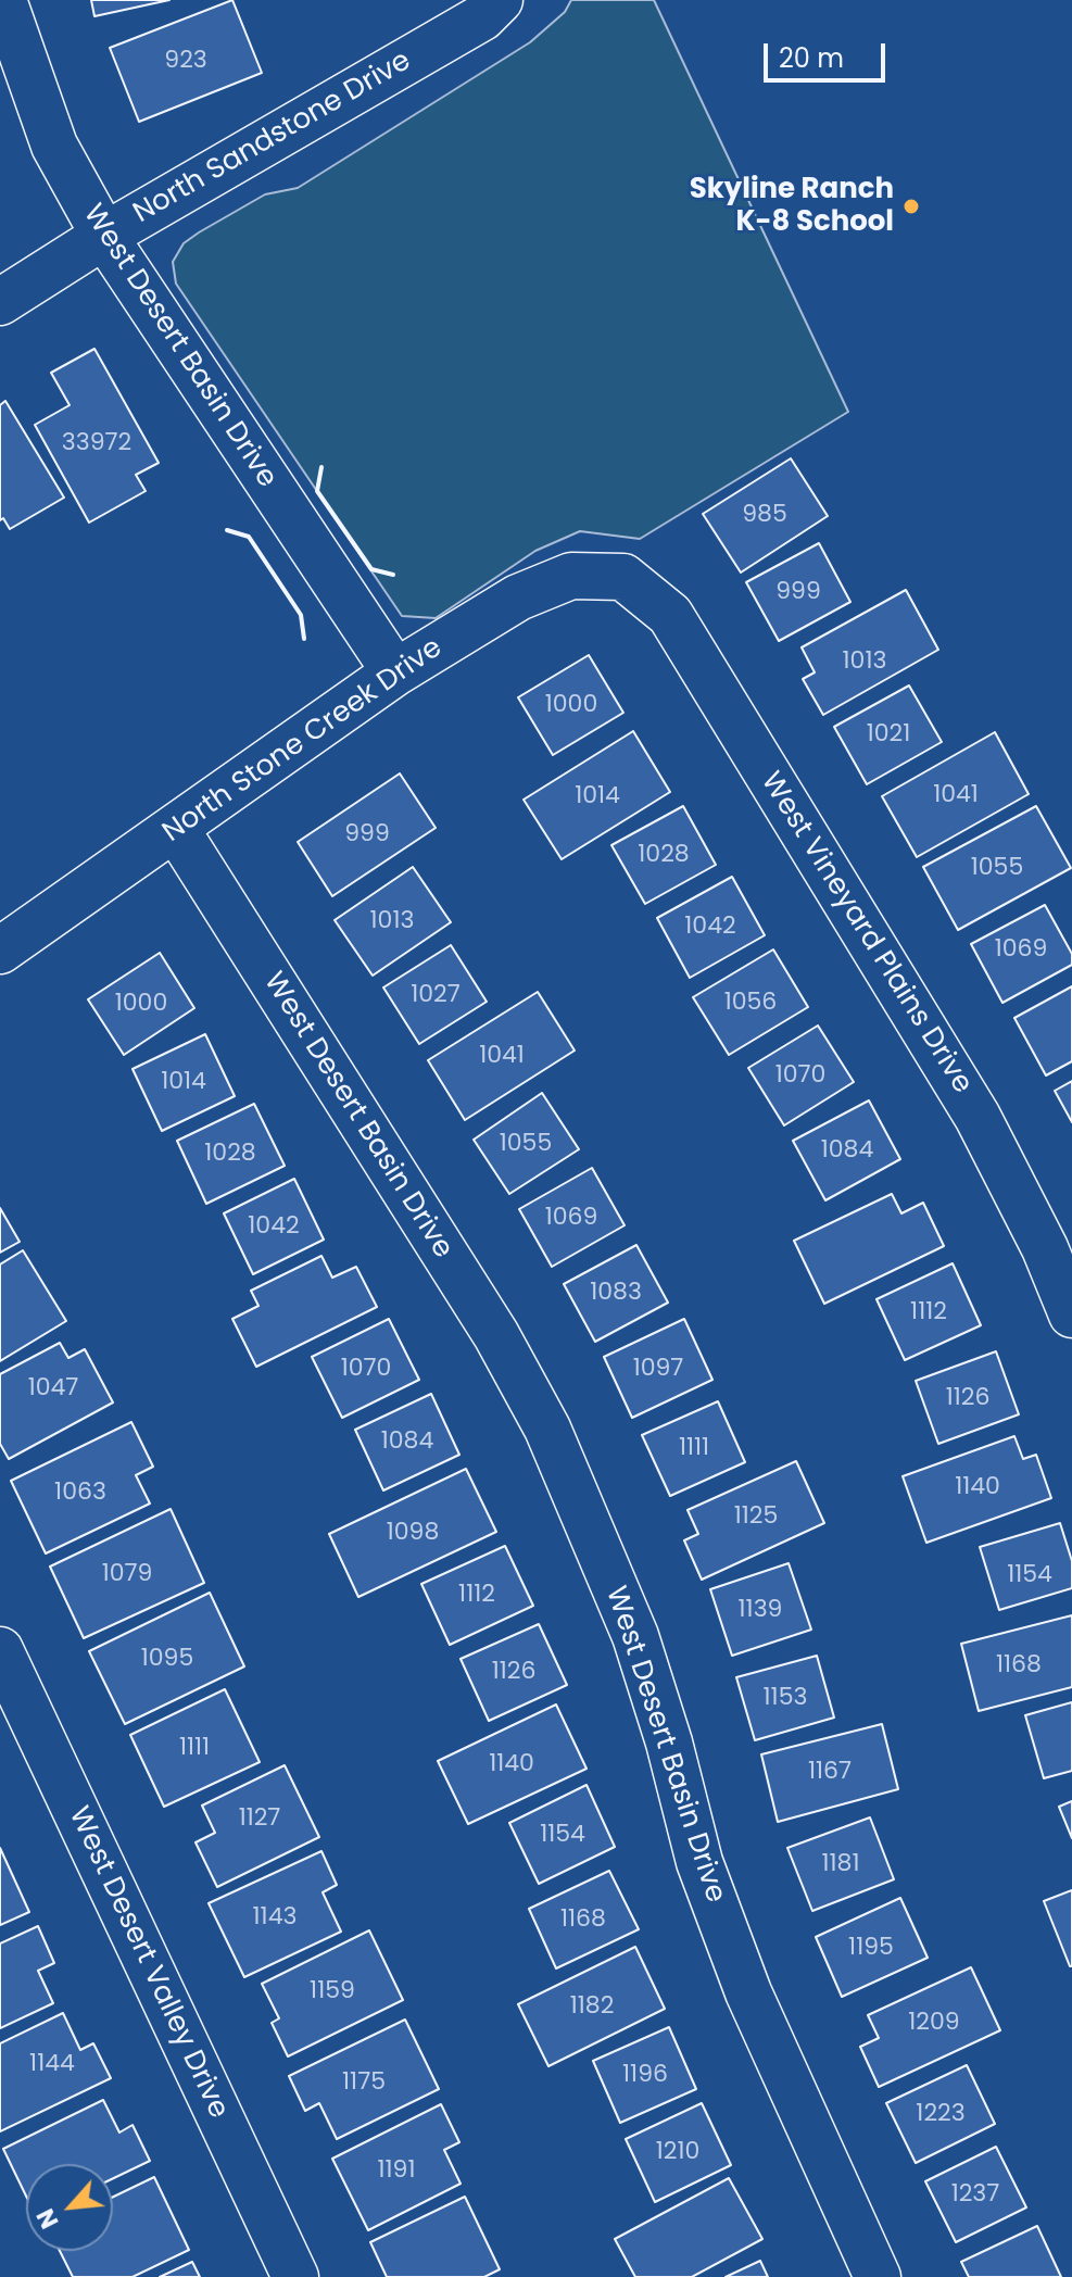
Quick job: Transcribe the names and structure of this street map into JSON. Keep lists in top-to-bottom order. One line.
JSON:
{"streets":{"street":["North Sandstone Drive","West Desert Basin Drive","North Stone Creek Drive","West Vineyard Plains Drive","West Desert Valley Drive"]},"crossings":[["North Sandstone Drive","West Desert Basin Drive"],["West Desert Basin Drive","North Stone Creek Drive"],["North Stone Creek Drive","West Vineyard Plains Drive"]],"places":["Skyline Ranch K-8 School"],"house_numbers":["923","33972","985","999","1013","1000","1021","1041","1014","999","1028","1055","1013","1042","1069","1027","1056","1000","1041","1070","1014","1055","1084","1028","1069","1042","1083","1112","1070","1097","1047","1126","1084","1111","1140","1063","1125","1098","1079","1154","1112","1139","1095","1168","1126","1153","1111","1140","1167","1127","1154","1181","1143","1168","1195","1159","1182","1209","1144","1196","1175","1223","1210","1191","1237"],"scale_bar":"20 m","north":"bottom left"}
